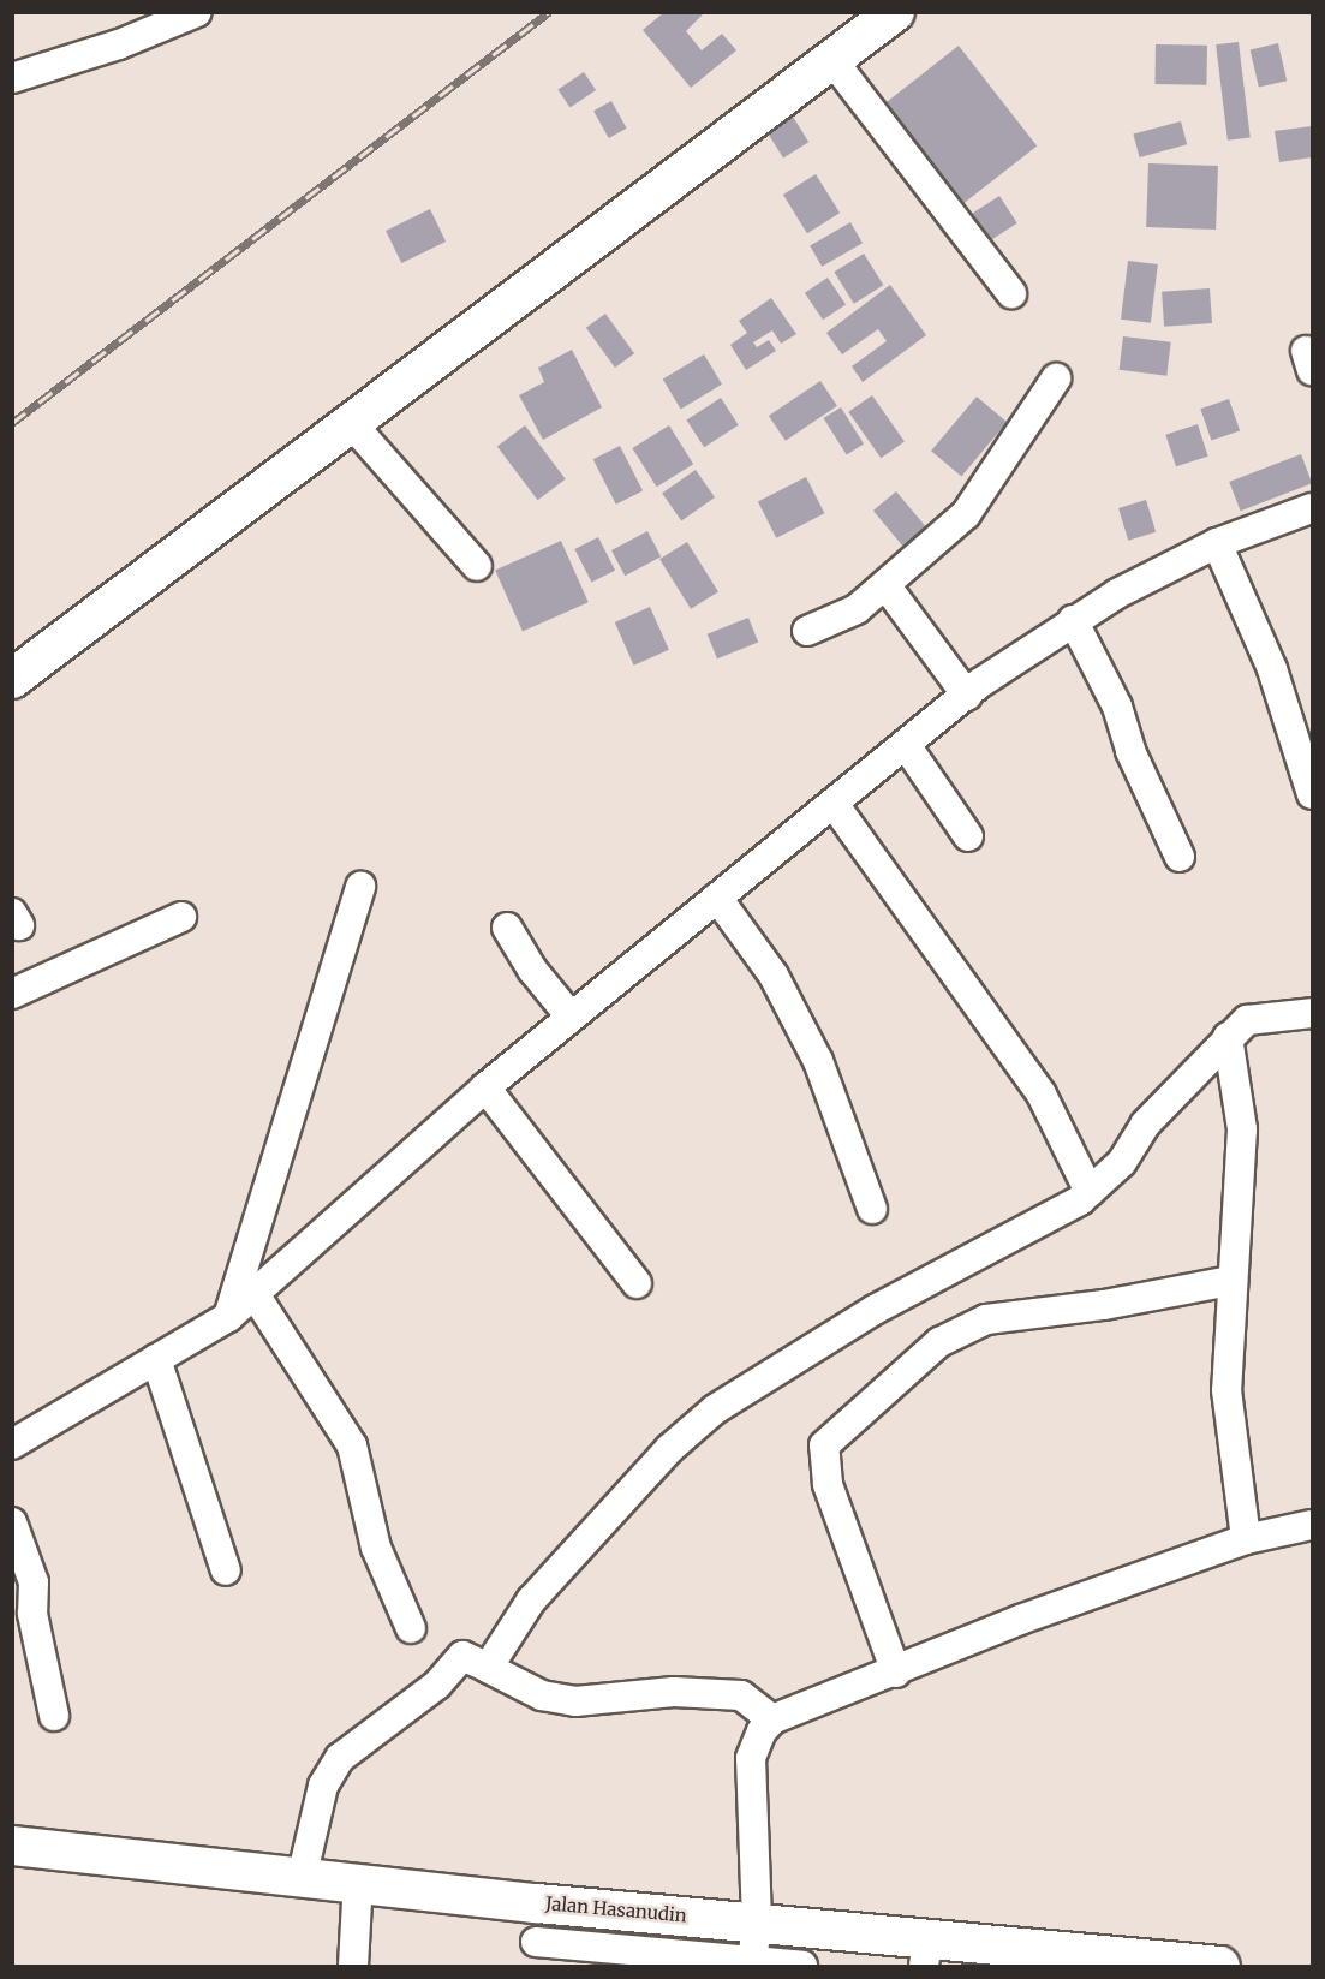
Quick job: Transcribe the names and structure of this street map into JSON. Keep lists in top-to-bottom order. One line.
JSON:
{"streets":{"main road":["Jalan Hasanudin"]}}
